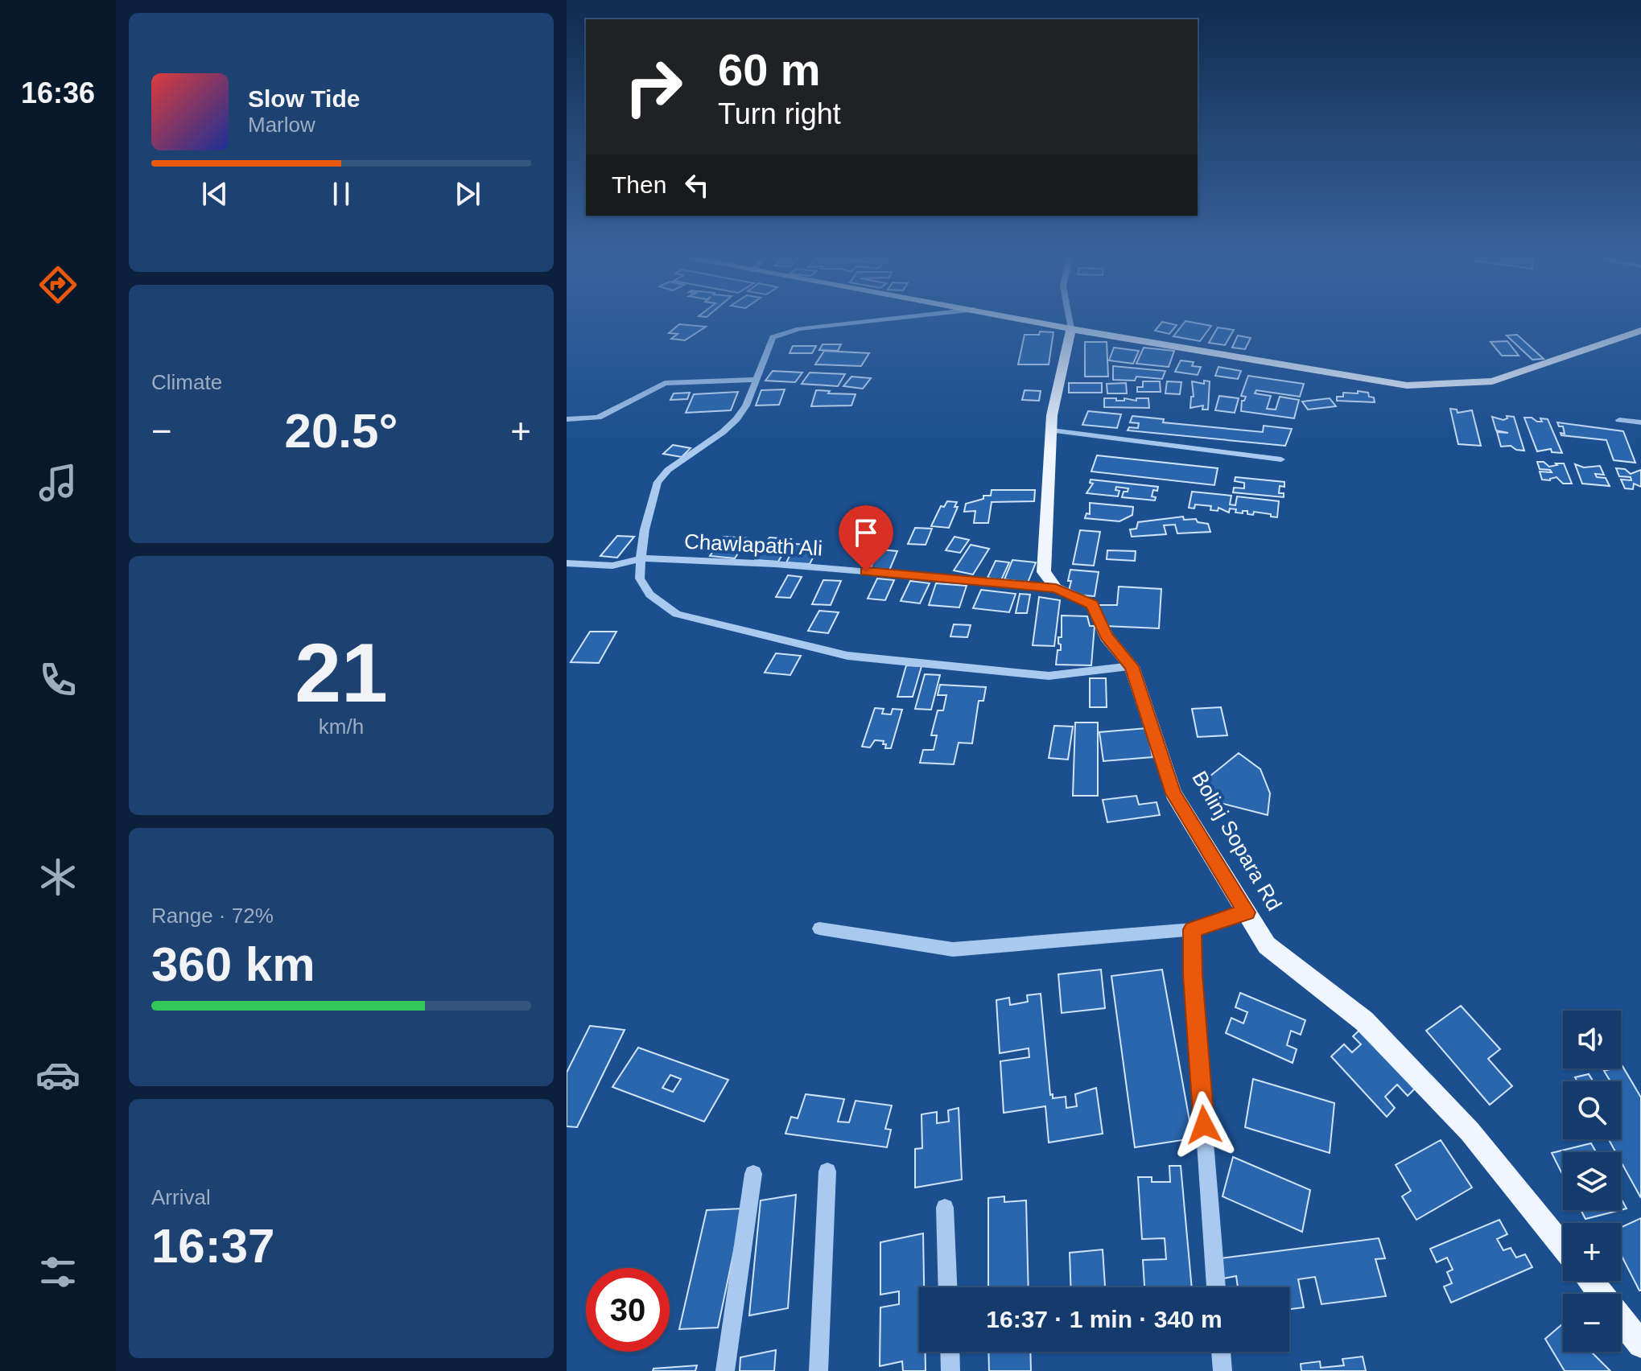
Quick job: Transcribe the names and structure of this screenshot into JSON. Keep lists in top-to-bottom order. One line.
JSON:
{"streets":{"main road":["Bolinj Sopara Rd"],"street":["Chawlapath Ali"]},"crossings":[["Chawlapath Ali","Bolinj Sopara Rd"]],"page":{"tabs":"16:36","turn":["60 m","Turn right"],"song":["Slow Tide","Marlow"],"then":"Then","tile":["Climate",["21","km/h"],["Range · 72%","360 km"],["Arrival","16:37"]],"heat":["−","20.5°","+"],"map_buttons":["+","−"],"limit":"30","trip":"16:37 · 1 min · 340 m"}}
